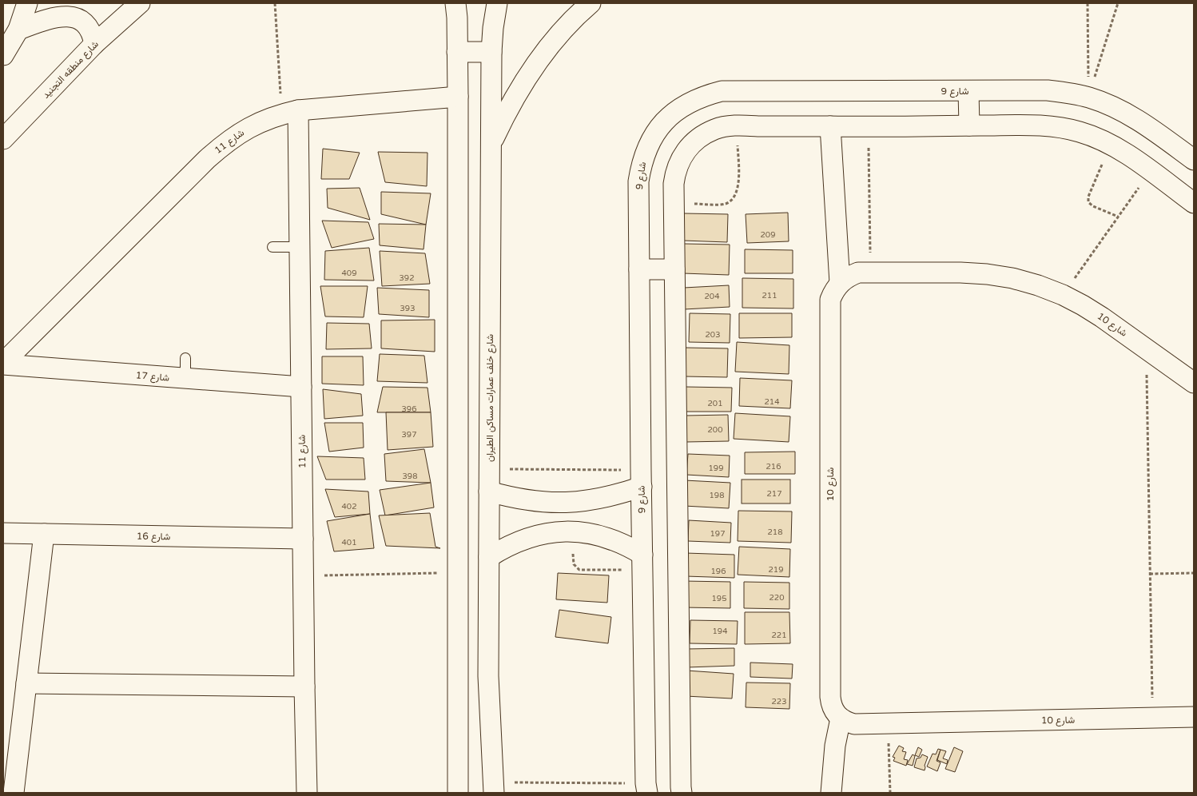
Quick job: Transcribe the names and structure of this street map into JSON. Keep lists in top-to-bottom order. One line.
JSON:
{"streets":{"street":["شارع منطقه التجنيد","شارع 9","شارع 11","شارع 10","شارع 17","شارع خلف عمارات مساكن الطيران","شارع 16"]},"crossings":[["شارع 11","شارع 17"],["شارع 11","شارع 16"]],"house_numbers":["209","409","392","211","204","393","203","214","201","396","200","397","216","199","398","217","198","402","218","197","401","219","196","220","195","194","221","223"]}
